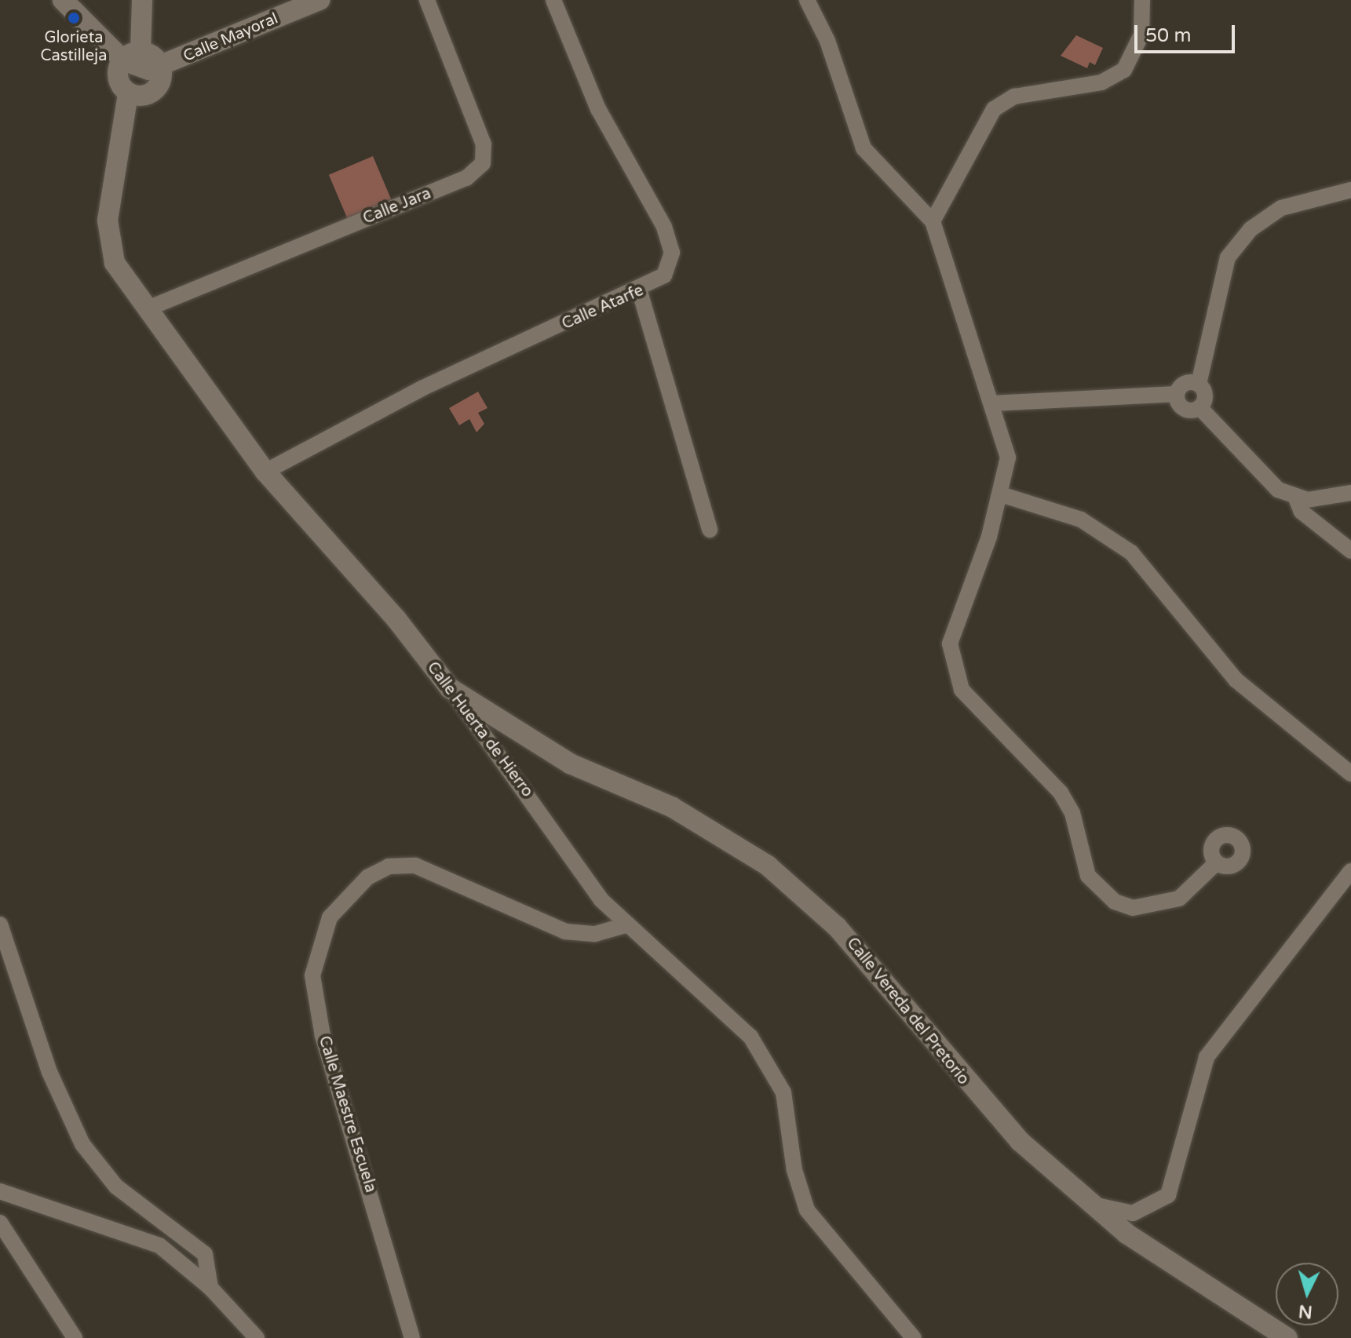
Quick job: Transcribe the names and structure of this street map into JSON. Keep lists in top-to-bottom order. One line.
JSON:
{"streets":{"street":["Calle Mayoral","Calle Jara","Calle Atarfe","Calle Huerta de Hierro","Calle Vereda del Pretorio","Calle Maestre Escuela"]},"crossings":[["Calle Jara","Calle Huerta de Hierro"],["Calle Atarfe","Calle Huerta de Hierro"],["Calle Huerta de Hierro","Calle Vereda del Pretorio"],["Calle Huerta de Hierro","Calle Maestre Escuela"]],"places":["Glorieta Castilleja"],"scale_bar":"50 m","north":"bottom"}
